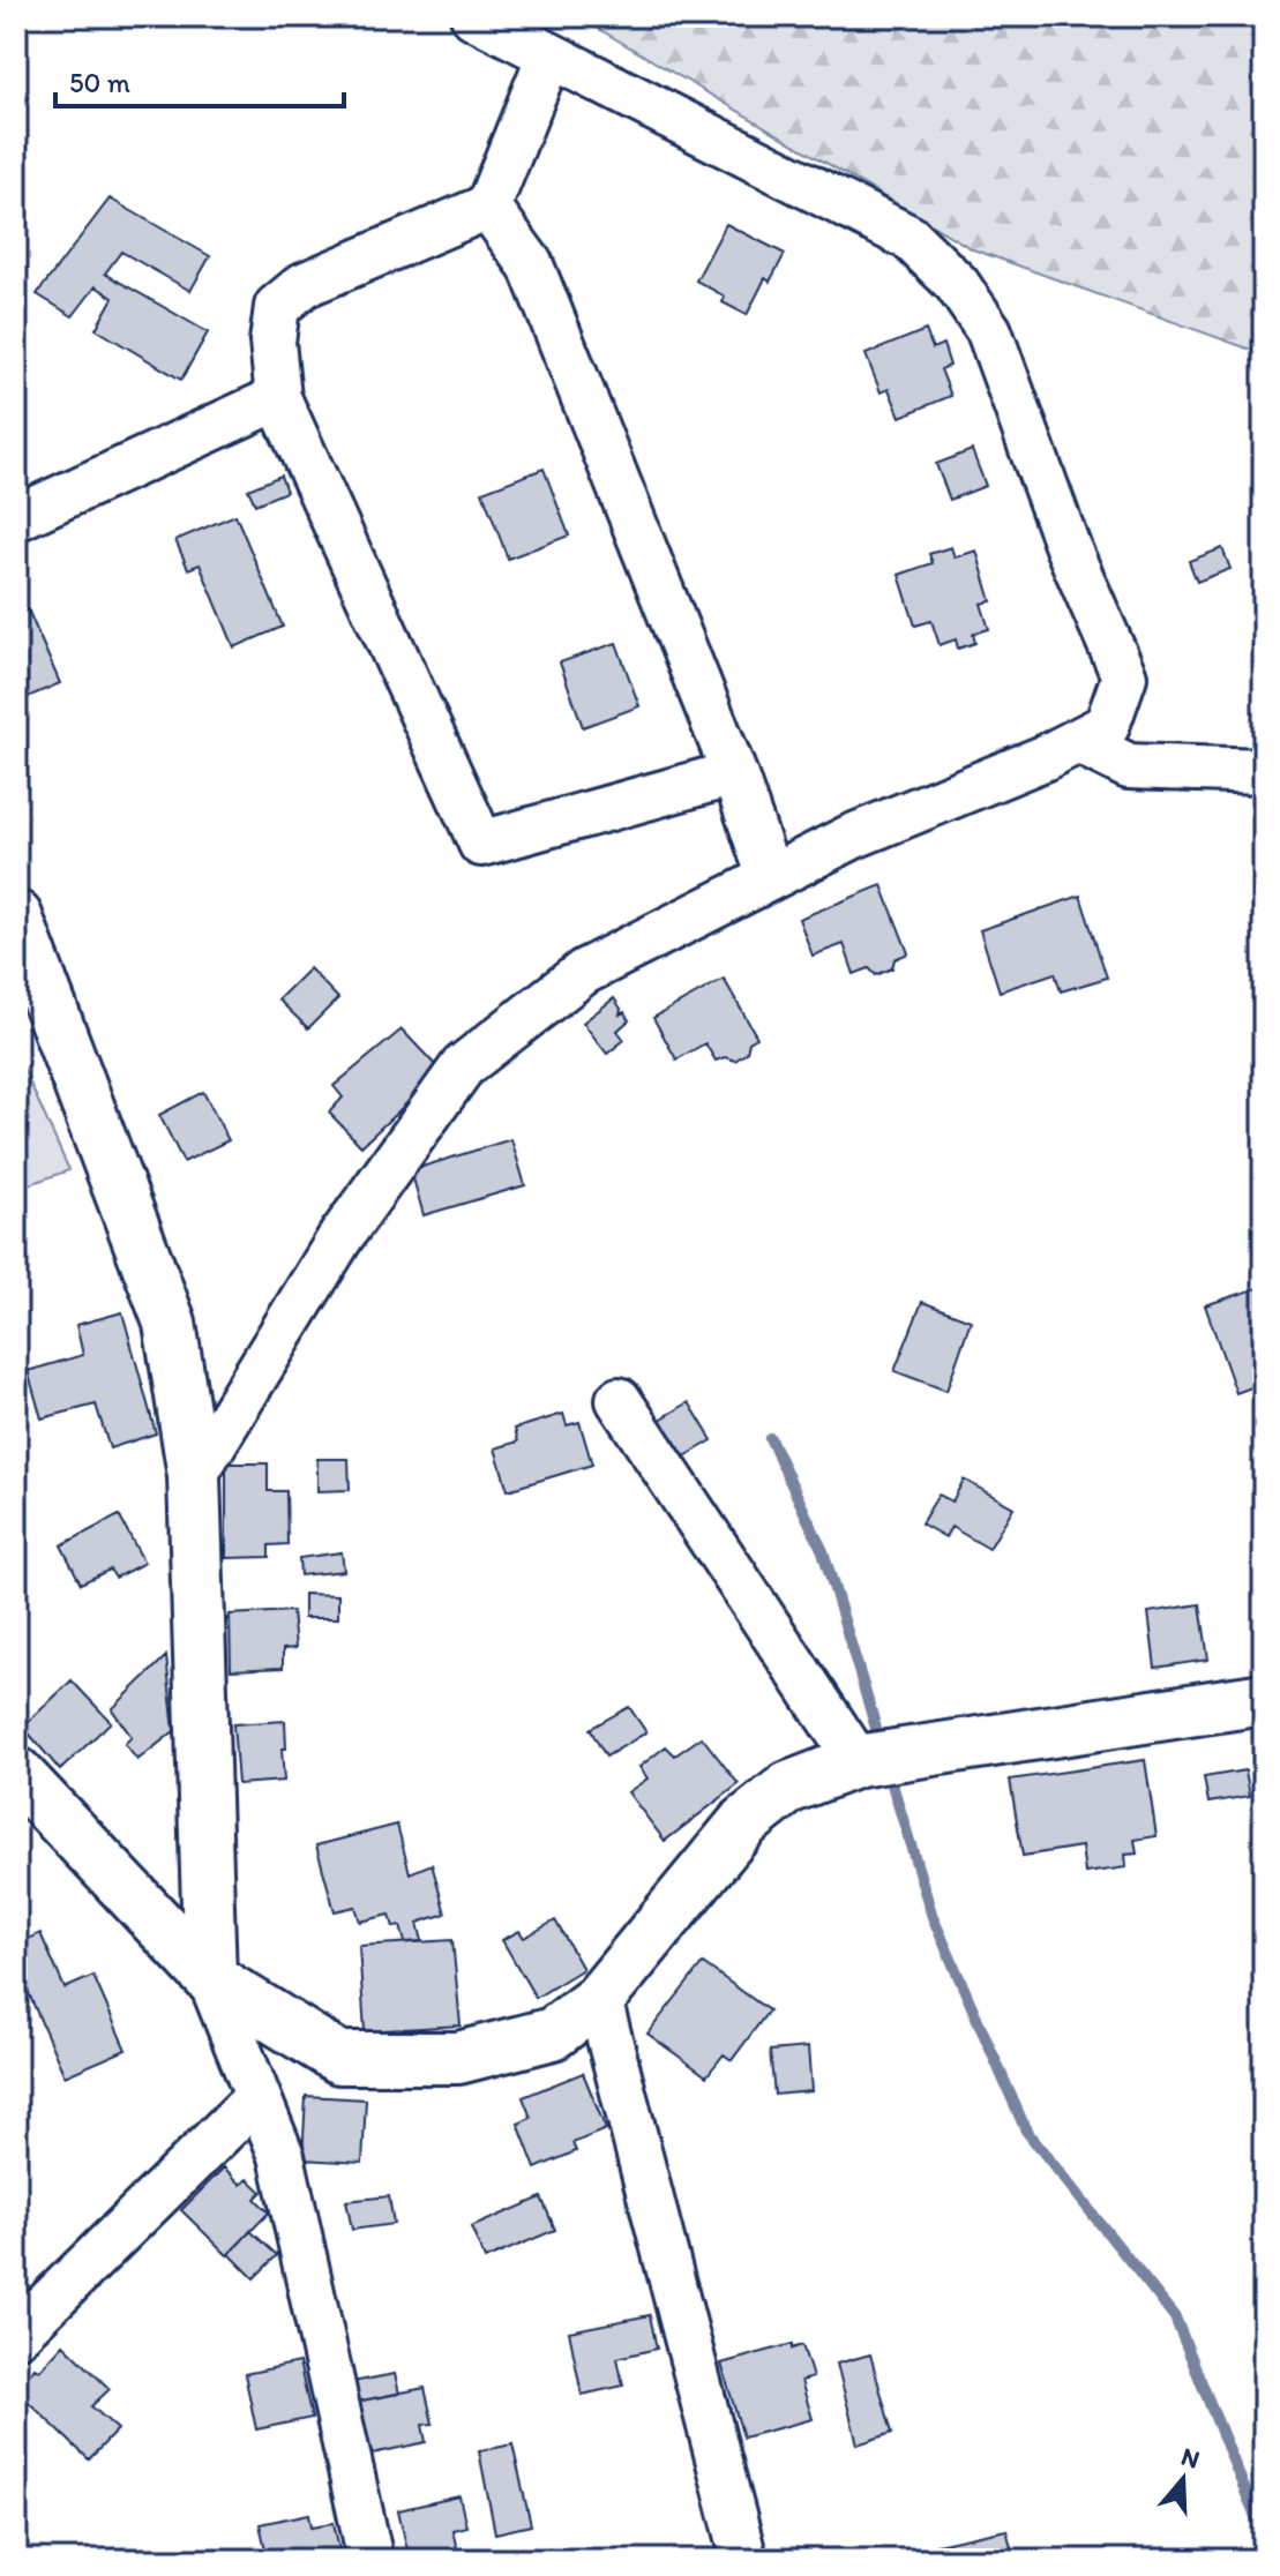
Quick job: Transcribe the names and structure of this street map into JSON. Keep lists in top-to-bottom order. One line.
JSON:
{"scale_bar":"50 m","north":"top"}
